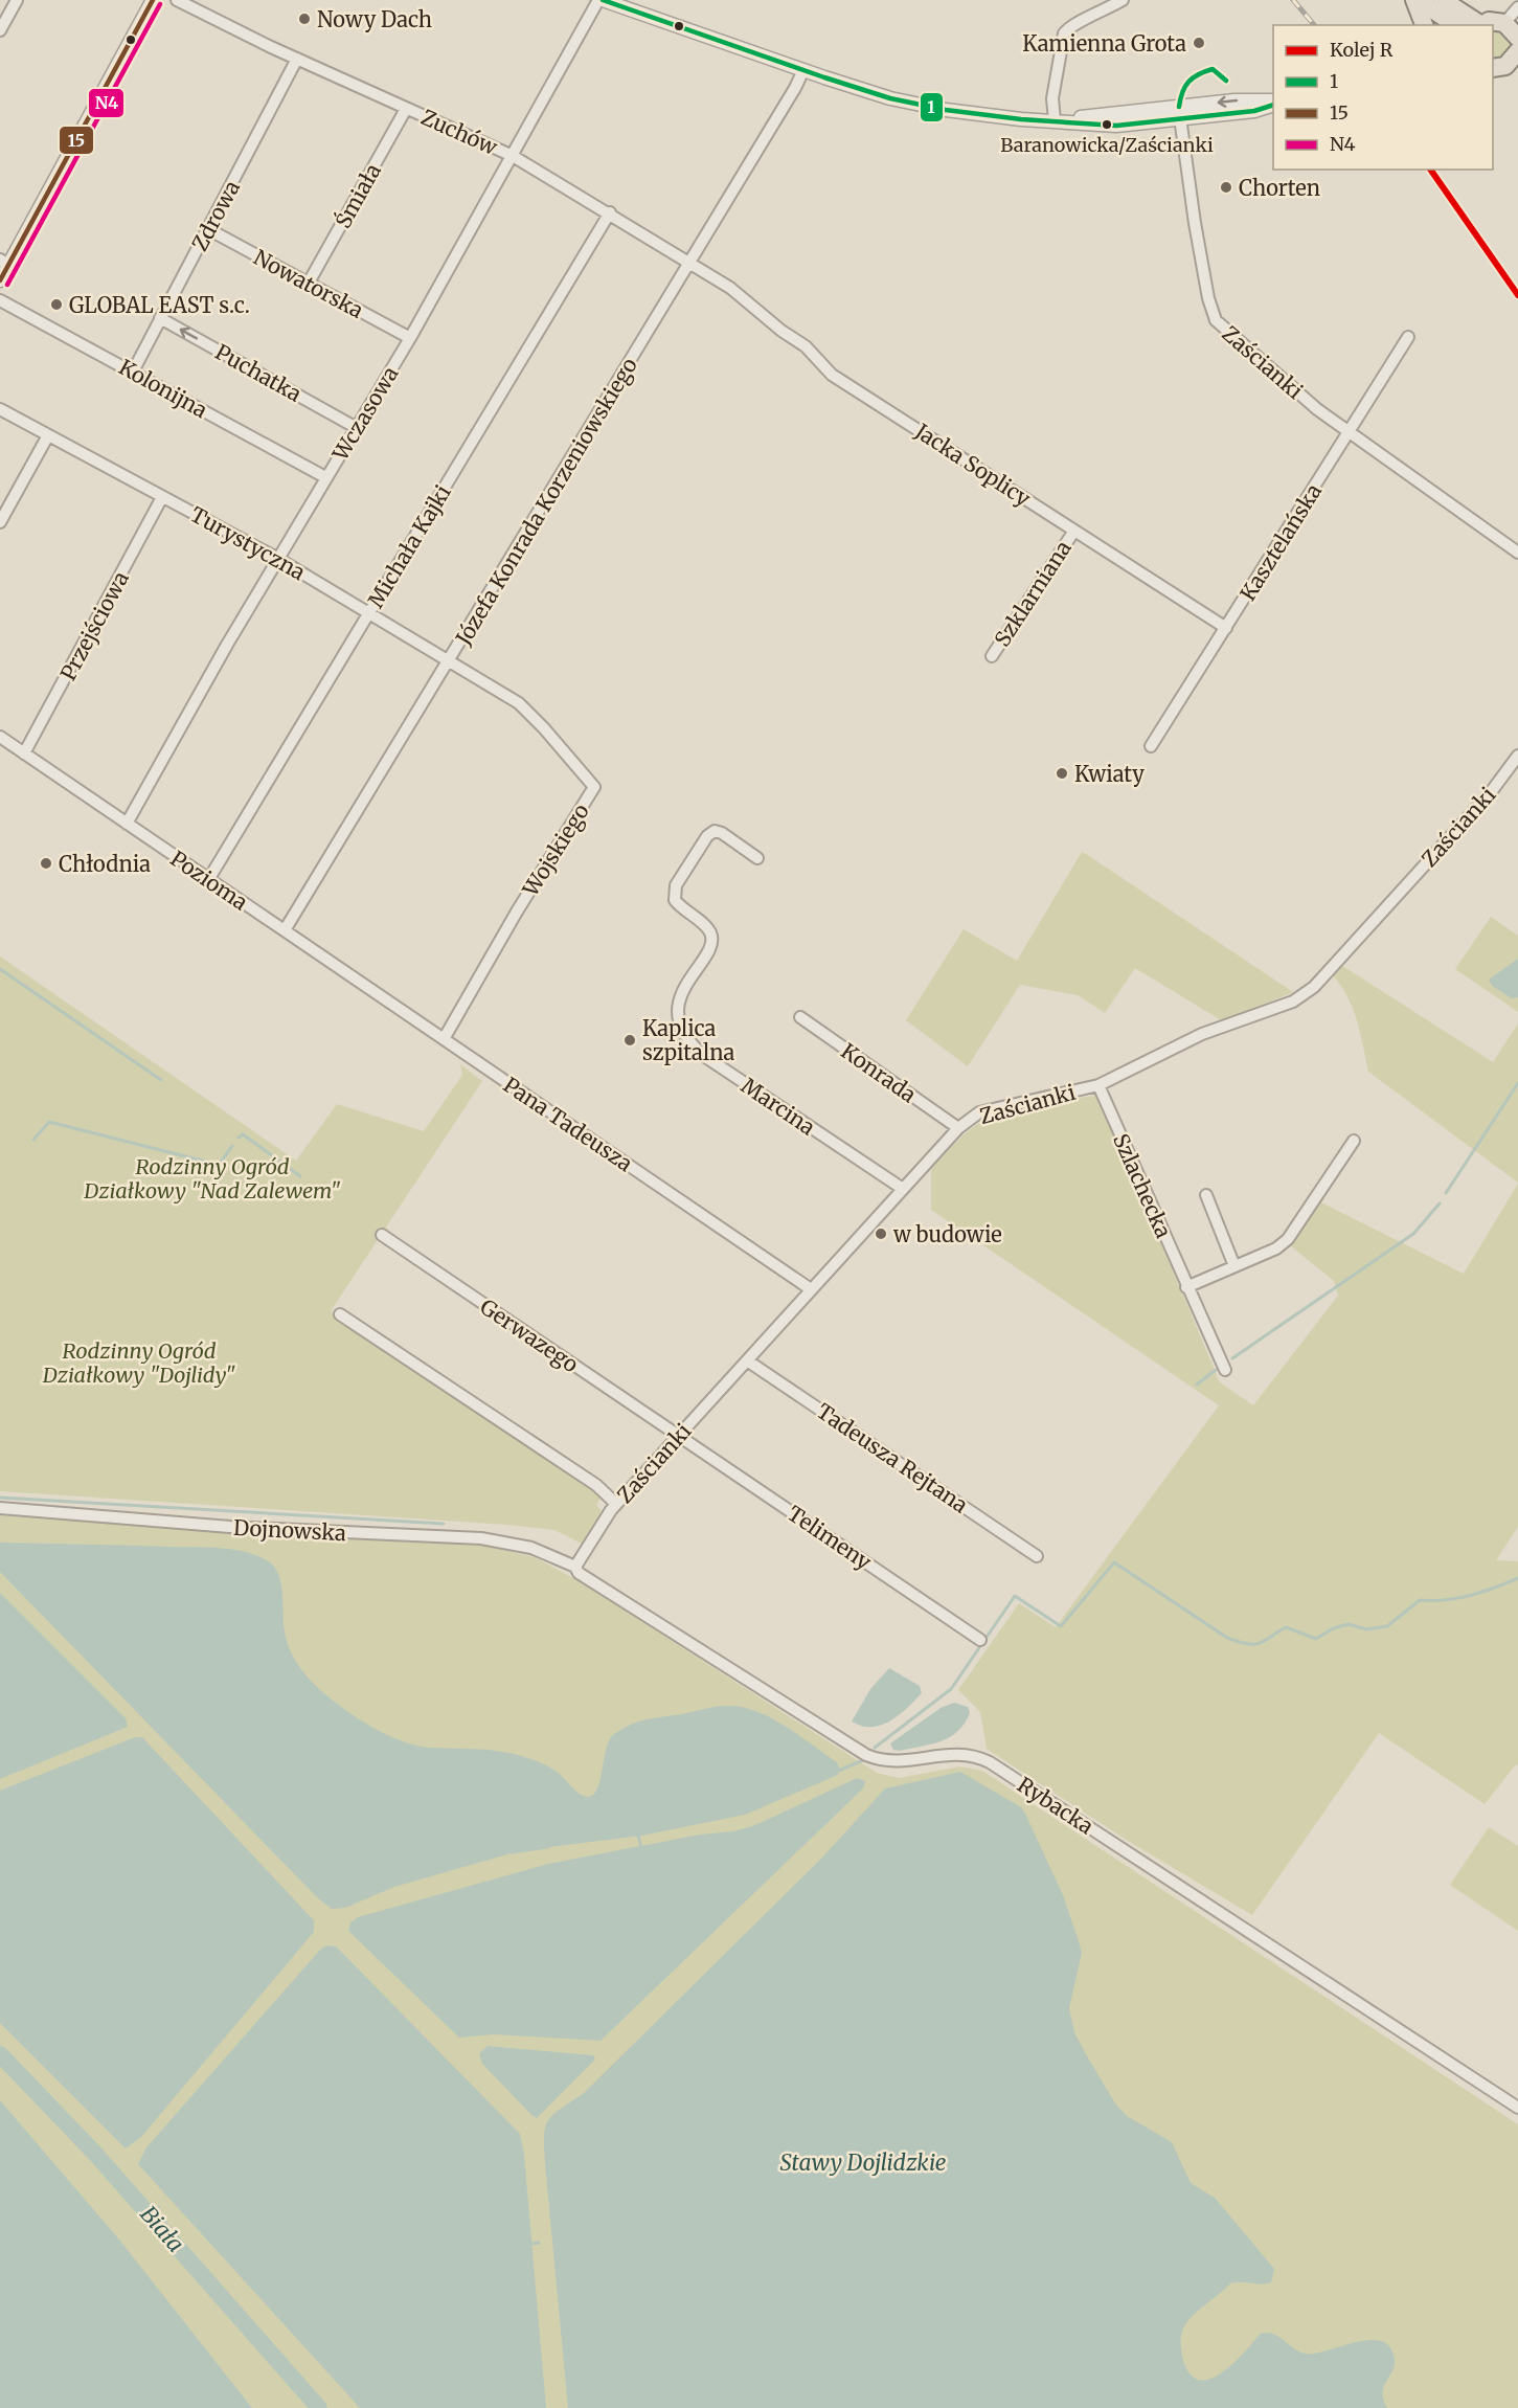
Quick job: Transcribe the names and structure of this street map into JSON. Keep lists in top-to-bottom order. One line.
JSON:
{"streets":{"street":["Zuchów","Śmiała","Zdrowa","Nowatorska","Zaścianki","Puchatka","Kolonijna","Wczasowa","Jacka Soplicy","Józefa Konrada Korzeniowskiego","Kasztelańska","Turystyczna","Michała Kajki","Szklarniana","Przejściowa","Wojskiego","Pozioma","Konrada","Marcina","Pana Tadeusza","Szlachecka","Gerwazego","Tadeusza Rejtana","Dojnowska","Telimeny","Rybacka"]},"crossings":[["Zuchów","Śmiała"],["Zuchów","Zdrowa"],["Zuchów","Wczasowa"],["Zuchów","Jacka Soplicy"],["Zuchów","Józefa Konrada Korzeniowskiego"],["Zuchów","Michała Kajki"],["Śmiała","Nowatorska"],["Zdrowa","Nowatorska"],["Zdrowa","Puchatka"],["Zdrowa","Kolonijna"],["Nowatorska","Wczasowa"],["Zaścianki","Kasztelańska"],["Zaścianki","Konrada"],["Zaścianki","Marcina"],["Zaścianki","Pana Tadeusza"],["Zaścianki","Szlachecka"],["Zaścianki","Gerwazego"],["Zaścianki","Tadeusza Rejtana"],["Zaścianki","Dojnowska"],["Zaścianki","Telimeny"],["Zaścianki","Rybacka"],["Puchatka","Wczasowa"],["Kolonijna","Wczasowa"],["Wczasowa","Turystyczna"],["Wczasowa","Pozioma"],["Jacka Soplicy","Kasztelańska"],["Jacka Soplicy","Szklarniana"],["Józefa Konrada Korzeniowskiego","Turystyczna"],["Józefa Konrada Korzeniowskiego","Pozioma"],["Turystyczna","Michała Kajki"],["Turystyczna","Przejściowa"],["Turystyczna","Wojskiego"],["Michała Kajki","Pozioma"],["Przejściowa","Pozioma"],["Wojskiego","Pana Tadeusza"],["Pozioma","Pana Tadeusza"],["Gerwazego","Telimeny"],["Dojnowska","Rybacka"]],"one_way":["Puchatka"],"water":["Stawy Dojlidzkie","Biała"],"parks":["Rodzinny Ogród Działkowy \"Nad Zalewem\"","Rodzinny Ogród Działkowy \"Dojlidy\""],"places":["Nowy Dach","Kamienna Grota","Baranowicka/Zaścianki","Chorten","GLOBAL EAST s.c.","Kwiaty","Chłodnia","Kaplica szpitalna","w budowie"],"lines":["transit line 1","transit line 15","transit line N4","rail line R"],"legend":["Kolej R","1","15","N4"]}
